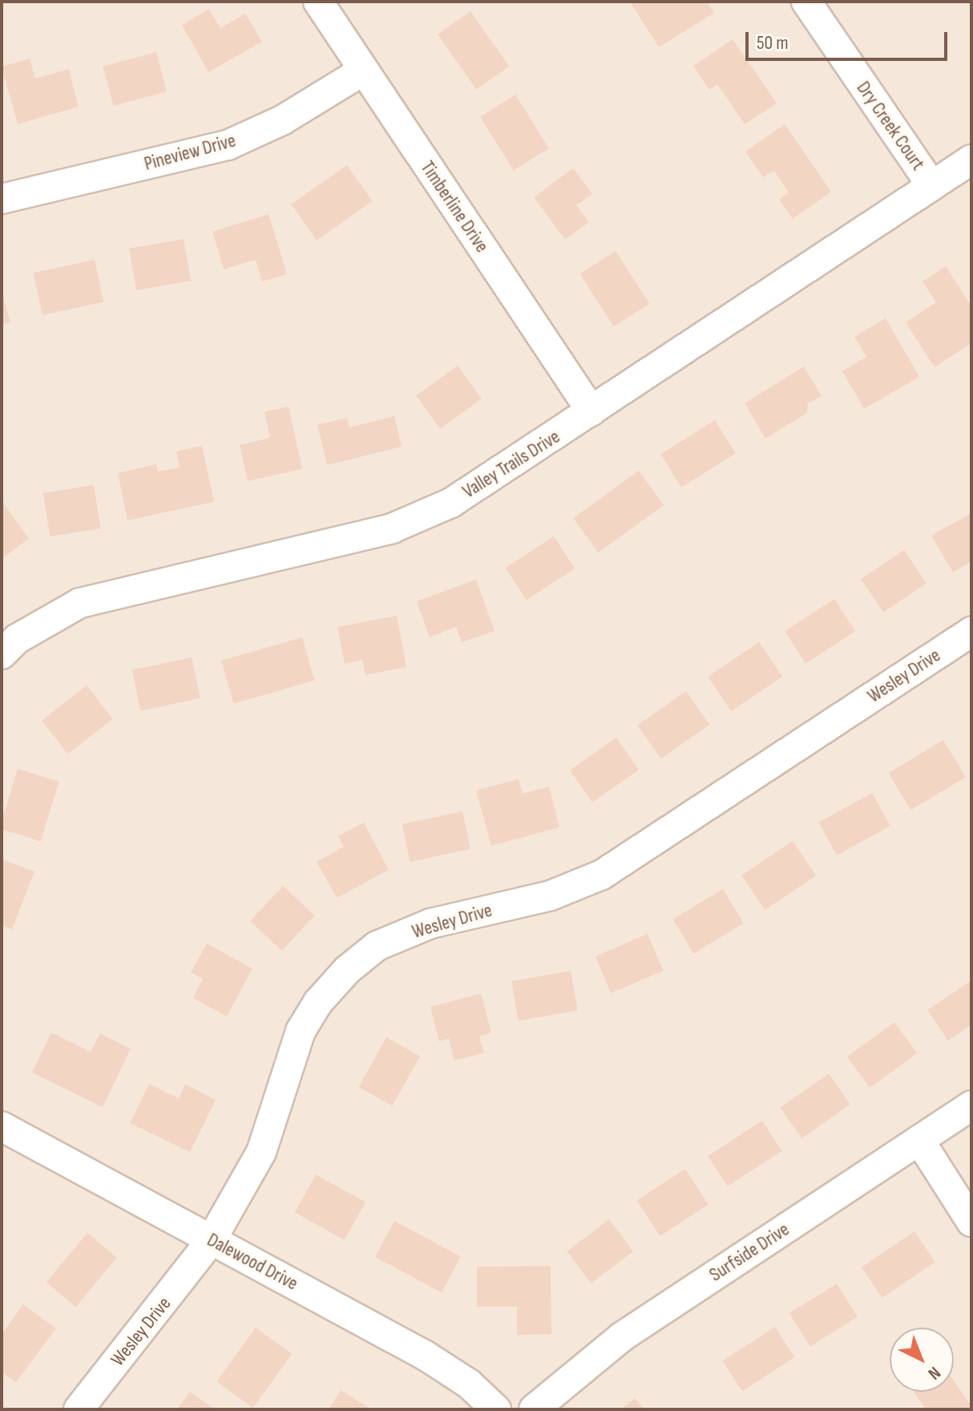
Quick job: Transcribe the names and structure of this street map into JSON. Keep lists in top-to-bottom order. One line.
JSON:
{"streets":{"street":["Dry Creek Court","Pineview Drive","Timberline Drive","Valley Trails Drive","Wesley Drive","Surfside Drive","Dalewood Drive"]},"crossings":[["Dry Creek Court","Valley Trails Drive"],["Pineview Drive","Timberline Drive"],["Timberline Drive","Valley Trails Drive"],["Wesley Drive","Dalewood Drive"]],"scale_bar":"50 m","north":"bottom right"}
